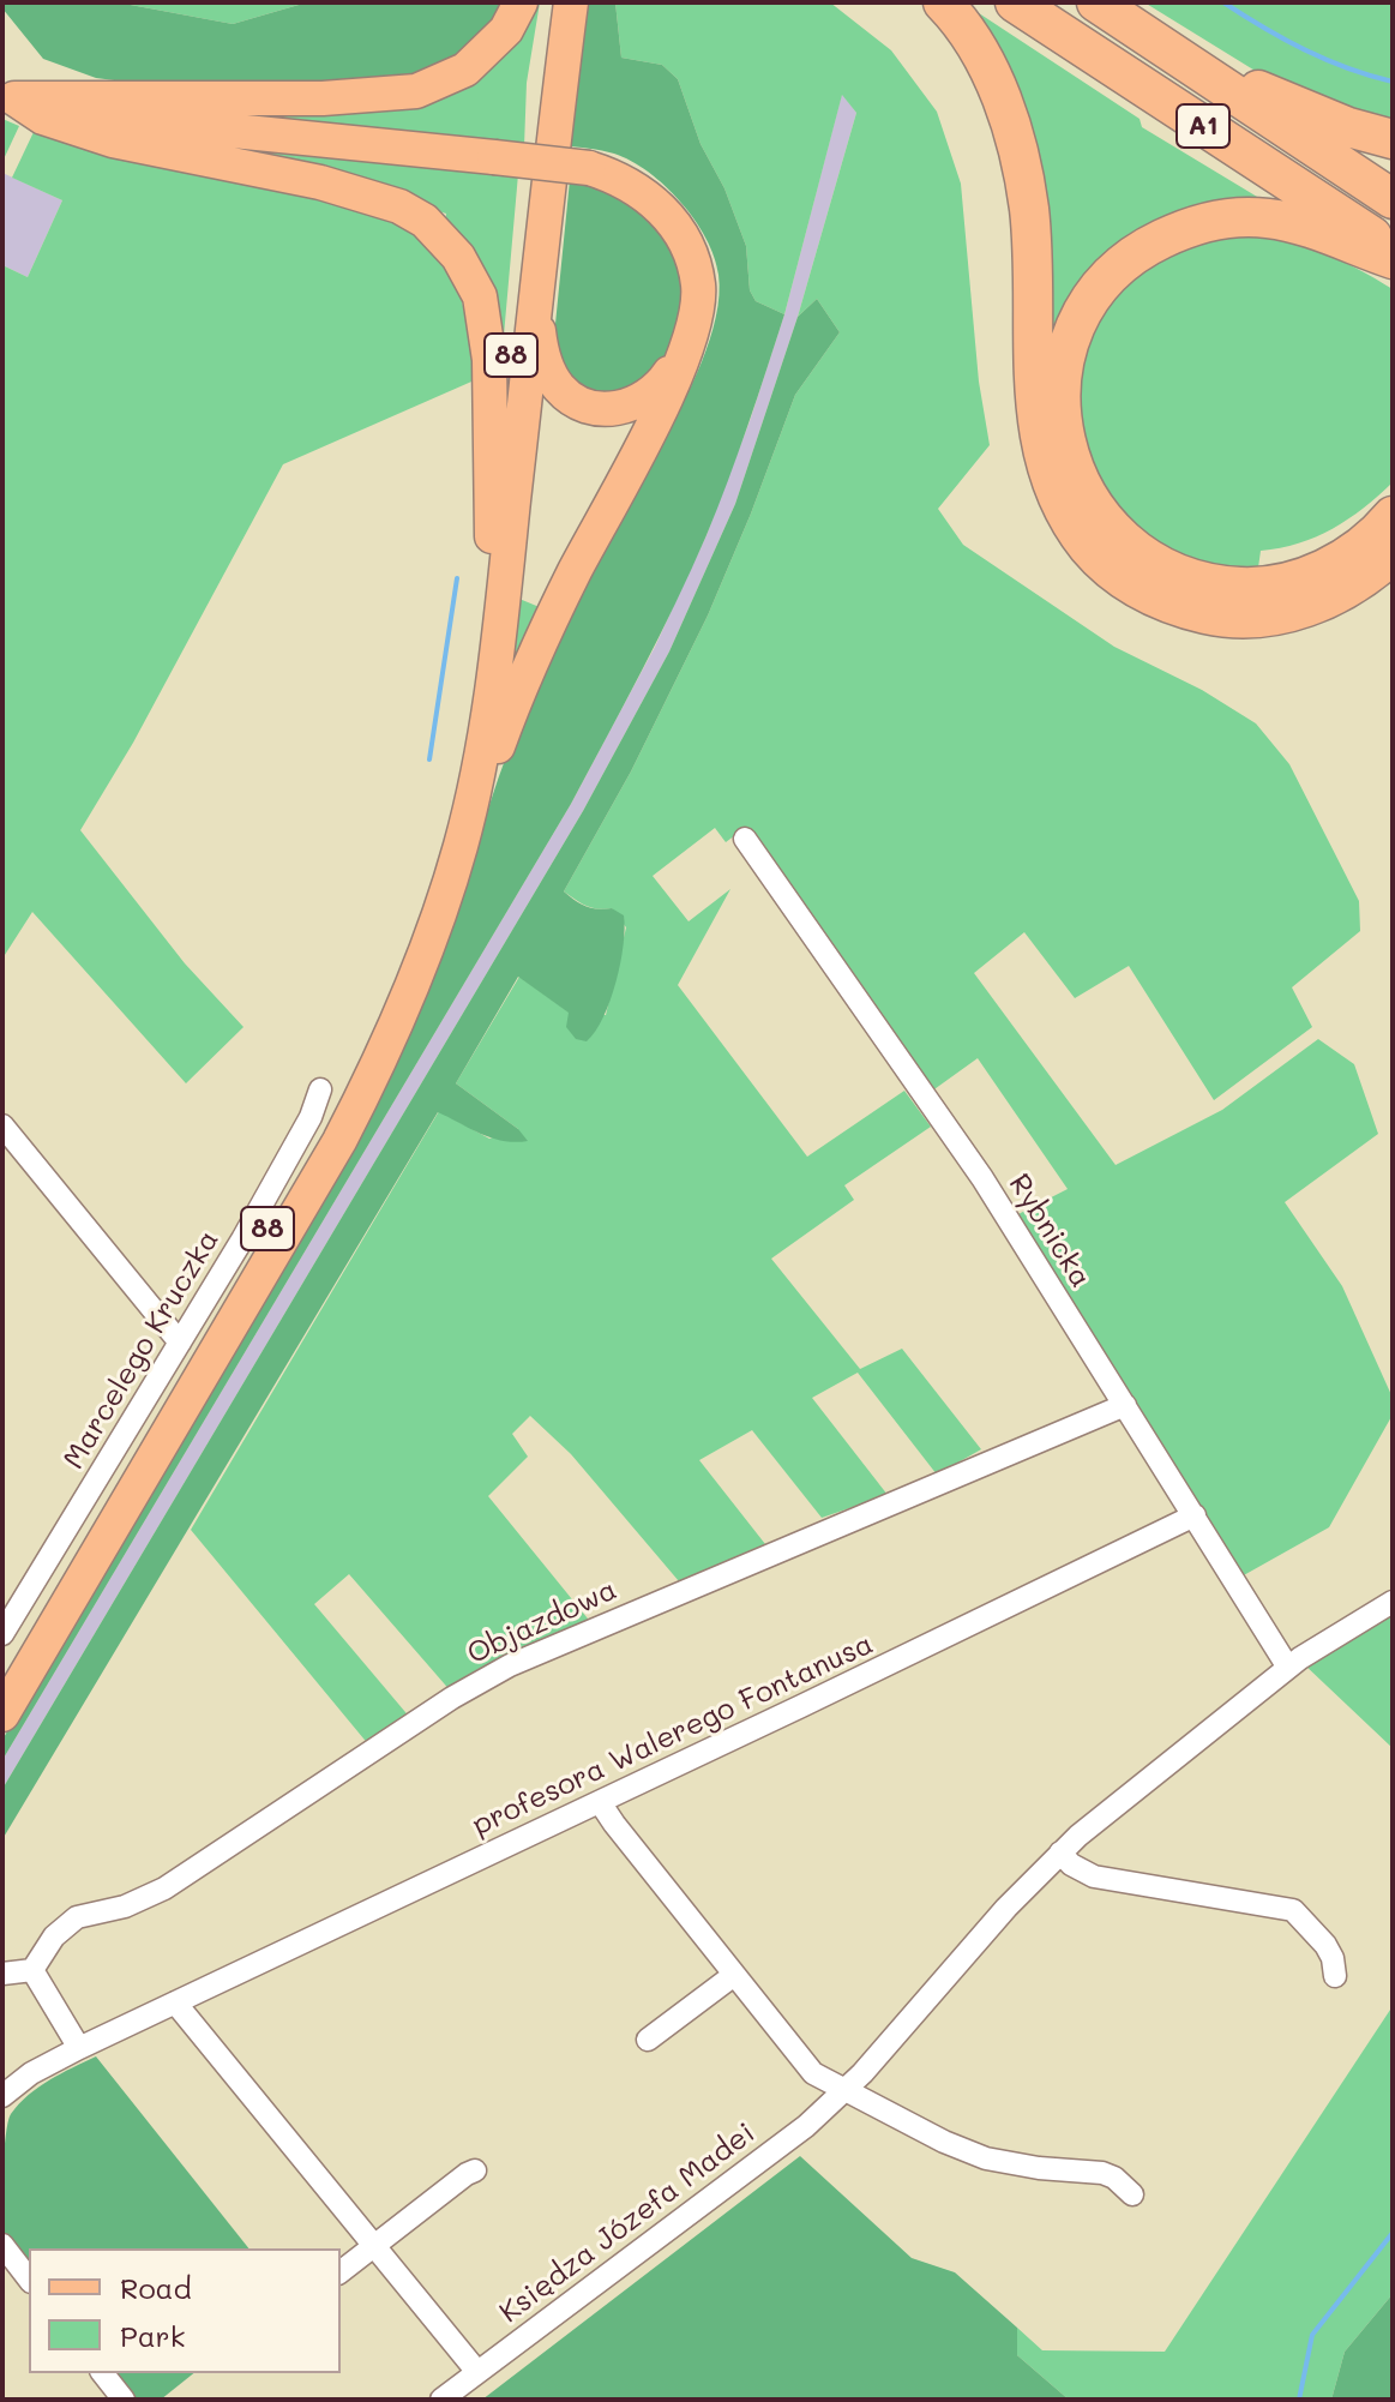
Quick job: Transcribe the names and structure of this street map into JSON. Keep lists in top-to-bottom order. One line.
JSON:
{"streets":{"highway":["A1"],"main road":["88"],"street":["Rybnicka","Marcelego Kruczka","Objazdowa","profesora Walerego Fontanusa","Księdza Józefa Madei"]},"crossings":[["Rybnicka","Objazdowa"],["Rybnicka","profesora Walerego Fontanusa"],["Rybnicka","Księdza Józefa Madei"]],"legend":["Road","Park"]}
